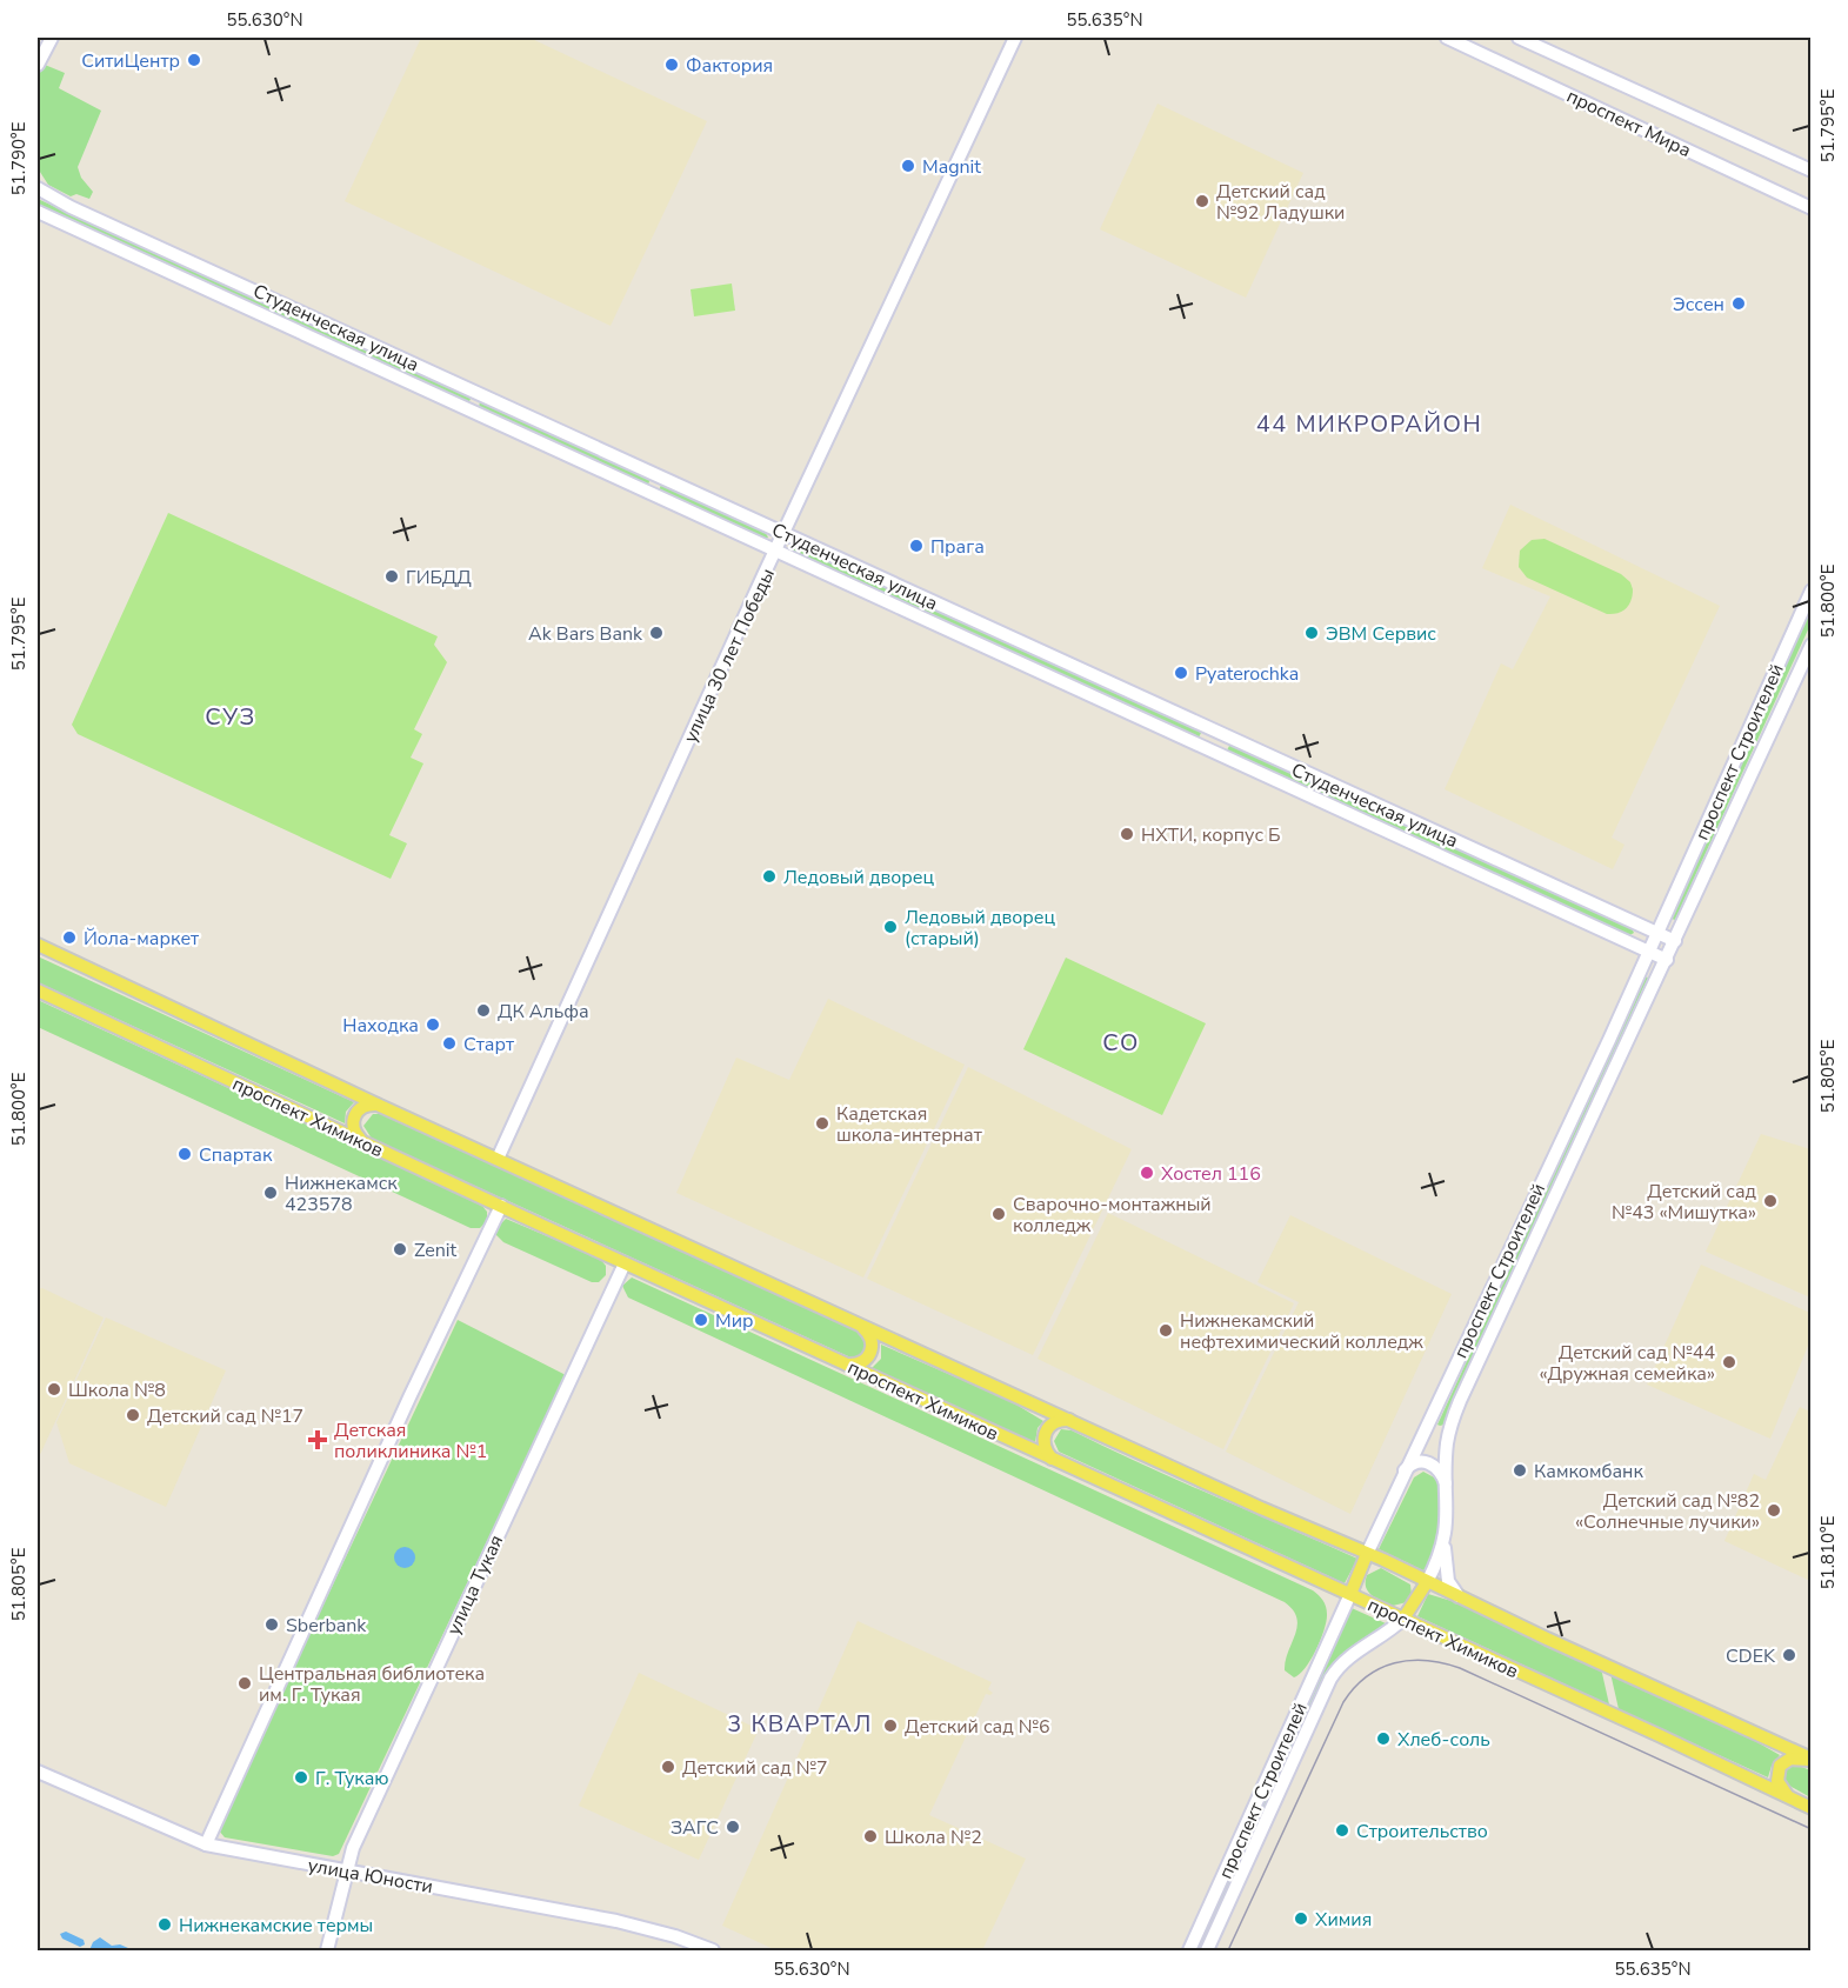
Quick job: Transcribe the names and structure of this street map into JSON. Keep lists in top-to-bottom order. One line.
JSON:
{"streets":{"main road":["проспект Мира","Студенческая улица","улица 30 лет Победы","проспект Строителей","проспект Химиков","улица Тукая","улица Юности"]},"crossings":[["Студенческая улица","улица 30 лет Победы"],["Студенческая улица","проспект Строителей"],["улица 30 лет Победы","проспект Химиков"],["проспект Строителей","проспект Химиков"],["проспект Химиков","улица Тукая"],["улица Тукая","улица Юности"]],"districts":["44 МИКРОРАЙОН","СУЗ","СО","3 КВАРТАЛ"],"places":{"other":["СитиЦентр","Фактория","Magnit","Детский сад №92 Ладушки","Эссен","Прага","ГИБДД","Ak Bars Bank","ЭВМ Сервис","Pyaterochka","НХТИ, корпус Б","Ледовый дворец","Ледовый дворец (старый)","Йола-маркет","ДК Альфа","Находка","Старт","Кадетская школа-интернат","Спартак","Хостел 116","Нижнекамск 423578","Детский сад №43 «Мишутка»","Сварочно-монтажный колледж","Zenit","Мир","Нижнекамский нефтехимический колледж","Детский сад №44 «Дружная семейка»","Школа №8","Детский сад №17","Камкомбанк","Детский сад №82 «Солнечные лучики»","Sberbank","CDEK","Центральная библиотека им. Г. Тукая","Детский сад №6","Хлеб-соль","Детский сад №7","Г. Тукаю","ЗАГС","Строительство","Школа №2","Химия","Нижнекамские термы"],"health":["Детская поликлиника №1"]},"coordinates":["55.630°N","55.635°N","51.795°E","51.790°E","51.800°E","51.805°E","51.810°E"]}
